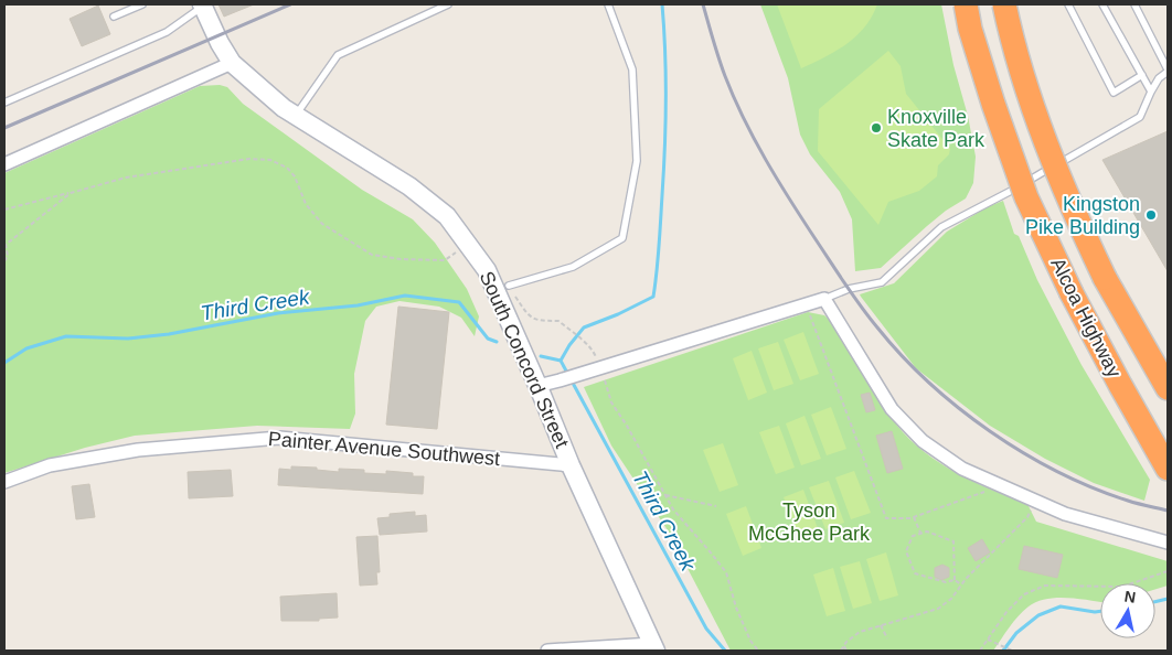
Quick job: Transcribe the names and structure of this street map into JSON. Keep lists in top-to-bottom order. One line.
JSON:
{"streets":{"highway":["Alcoa Highway"],"street":["South Concord Street","Painter Avenue Southwest"]},"crossings":[["South Concord Street","Painter Avenue Southwest"]],"water":["Third Creek"],"parks":["Tyson McGhee Park"],"places":["Knoxville Skate Park","Kingston Pike Building"],"north":"top"}
